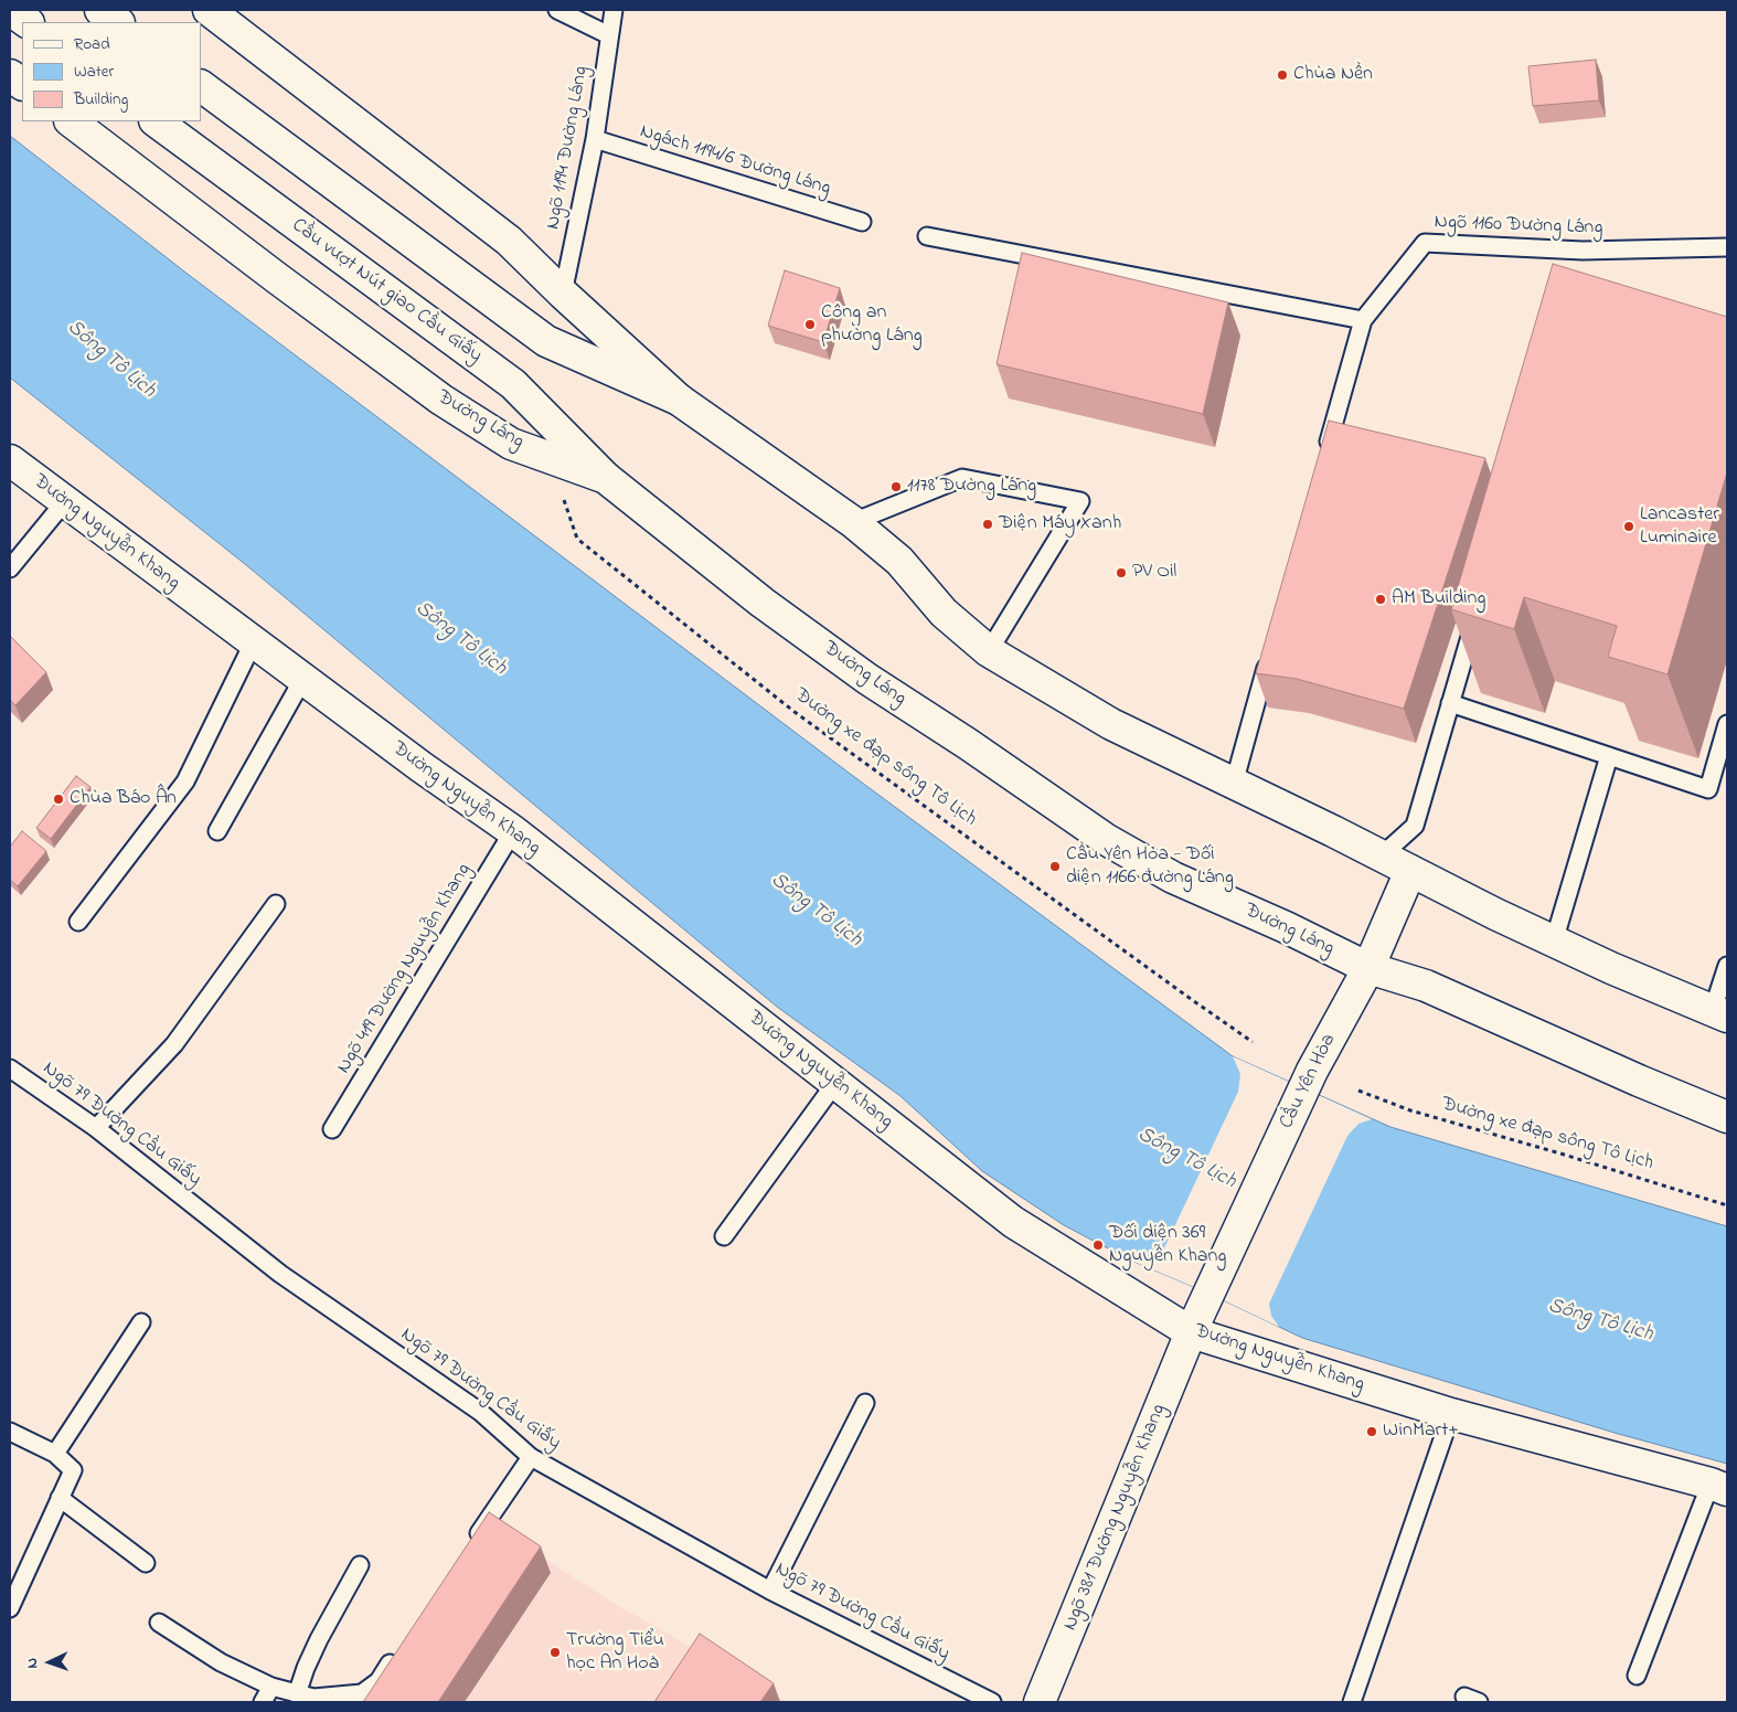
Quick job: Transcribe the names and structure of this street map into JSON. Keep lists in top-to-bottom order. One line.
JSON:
{"streets":{"main road":["Cầu vượt Nút giao Cầu Giấy","Đường Láng","Đường Nguyễn Khang","Cầu Yên Hòa","Ngõ 381 Đường Nguyễn Khang"],"lane":["Ngõ 1194 Đường Láng","Ngách 1194/6 Đường Láng","Ngõ 1160 Đường Láng","Ngõ 419 Đường Nguyễn Khang","Ngõ 79 Đường Cầu Giấy"],"path":["Đường xe đạp sông Tô Lịch"]},"crossings":[["Ngõ 1194 Đường Láng","Ngách 1194/6 Đường Láng"],["Cầu vượt Nút giao Cầu Giấy","Đường Láng"],["Đường Láng","Đường xe đạp sông Tô Lịch"],["Đường Láng","Cầu Yên Hòa"],["Đường Nguyễn Khang","Ngõ 419 Đường Nguyễn Khang"],["Đường Nguyễn Khang","Cầu Yên Hòa"],["Đường Nguyễn Khang","Ngõ 381 Đường Nguyễn Khang"],["Cầu Yên Hòa","Ngõ 381 Đường Nguyễn Khang"]],"water":["Sông Tô Lịch"],"places":["Chùa Nền","Công an phường Láng","1178 Đường Láng","Điện Máy Xanh","Lancaster Luminaire","PV Oil","AM Building","Chùa Báo Ân","Cầu Yên Hòa - Đối diện 1166 đường Láng","Đối diện 369 Nguyễn Khang","WinMart+","Trường Tiểu học An Hoà"],"legend":["Road","Water","Building"],"north":"left"}
